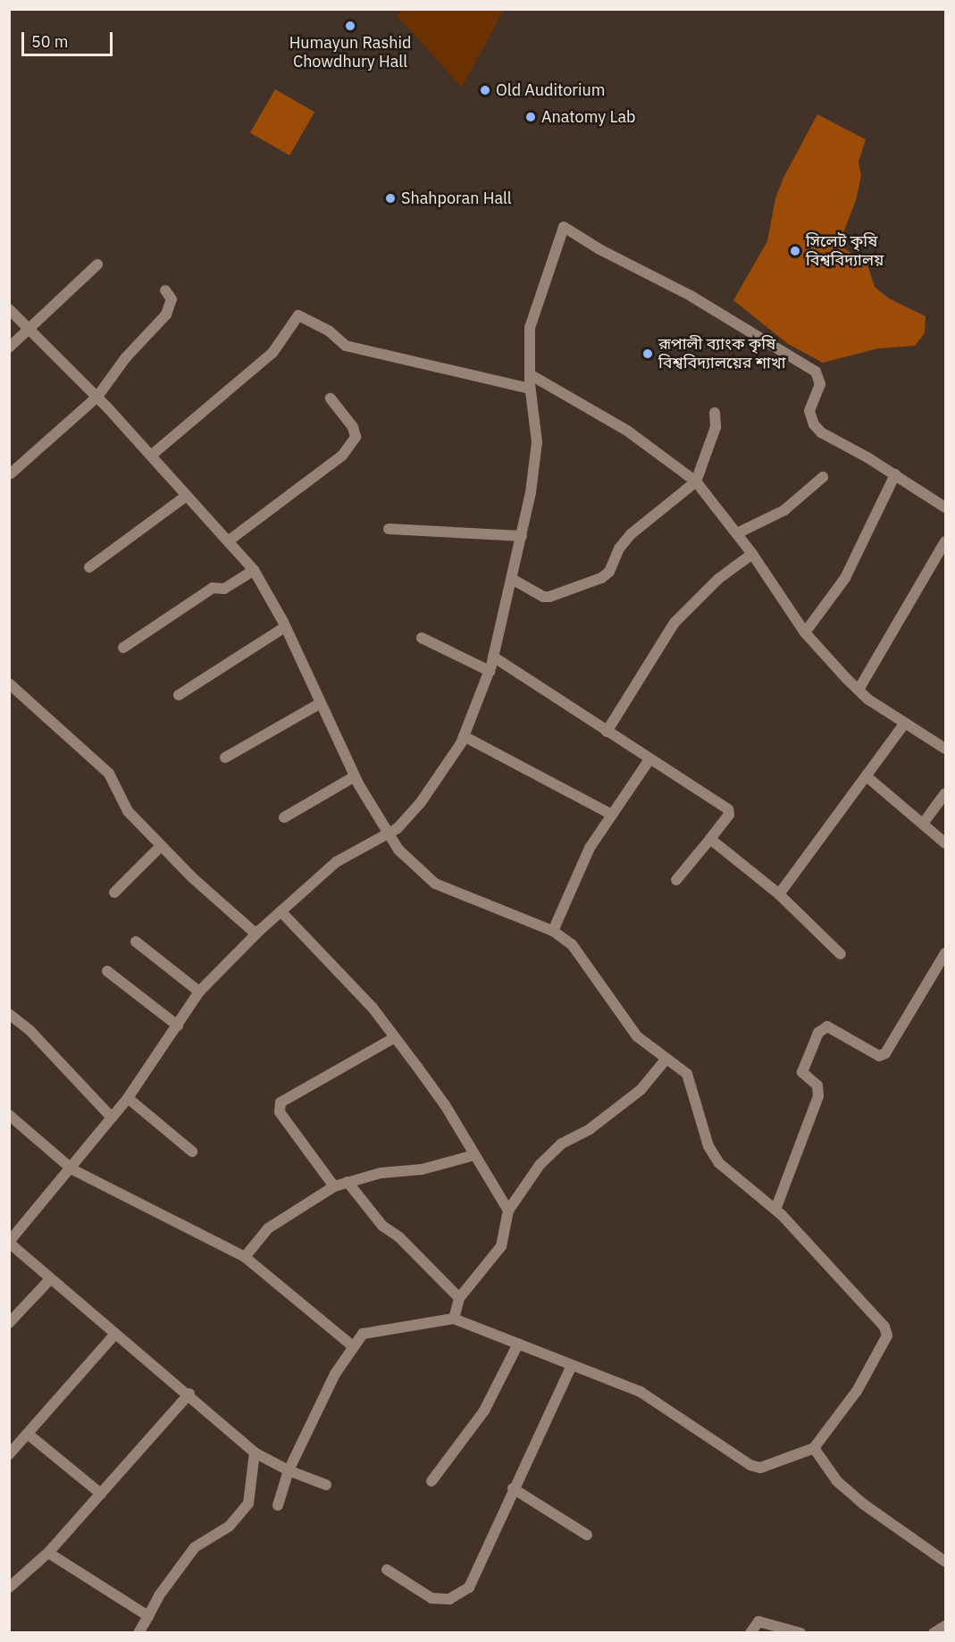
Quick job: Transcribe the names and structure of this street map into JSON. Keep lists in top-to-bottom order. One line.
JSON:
{"places":["Humayun Rashid Chowdhury Hall","Old Auditorium","Anatomy Lab","Shahporan Hall","সিলেট কৃষি বিশ্ববিদ্যালয়","রূপালী ব্যাংক কৃষি বিশ্ববিদ্যালয়ের শাখা"],"scale_bar":"50 m"}
